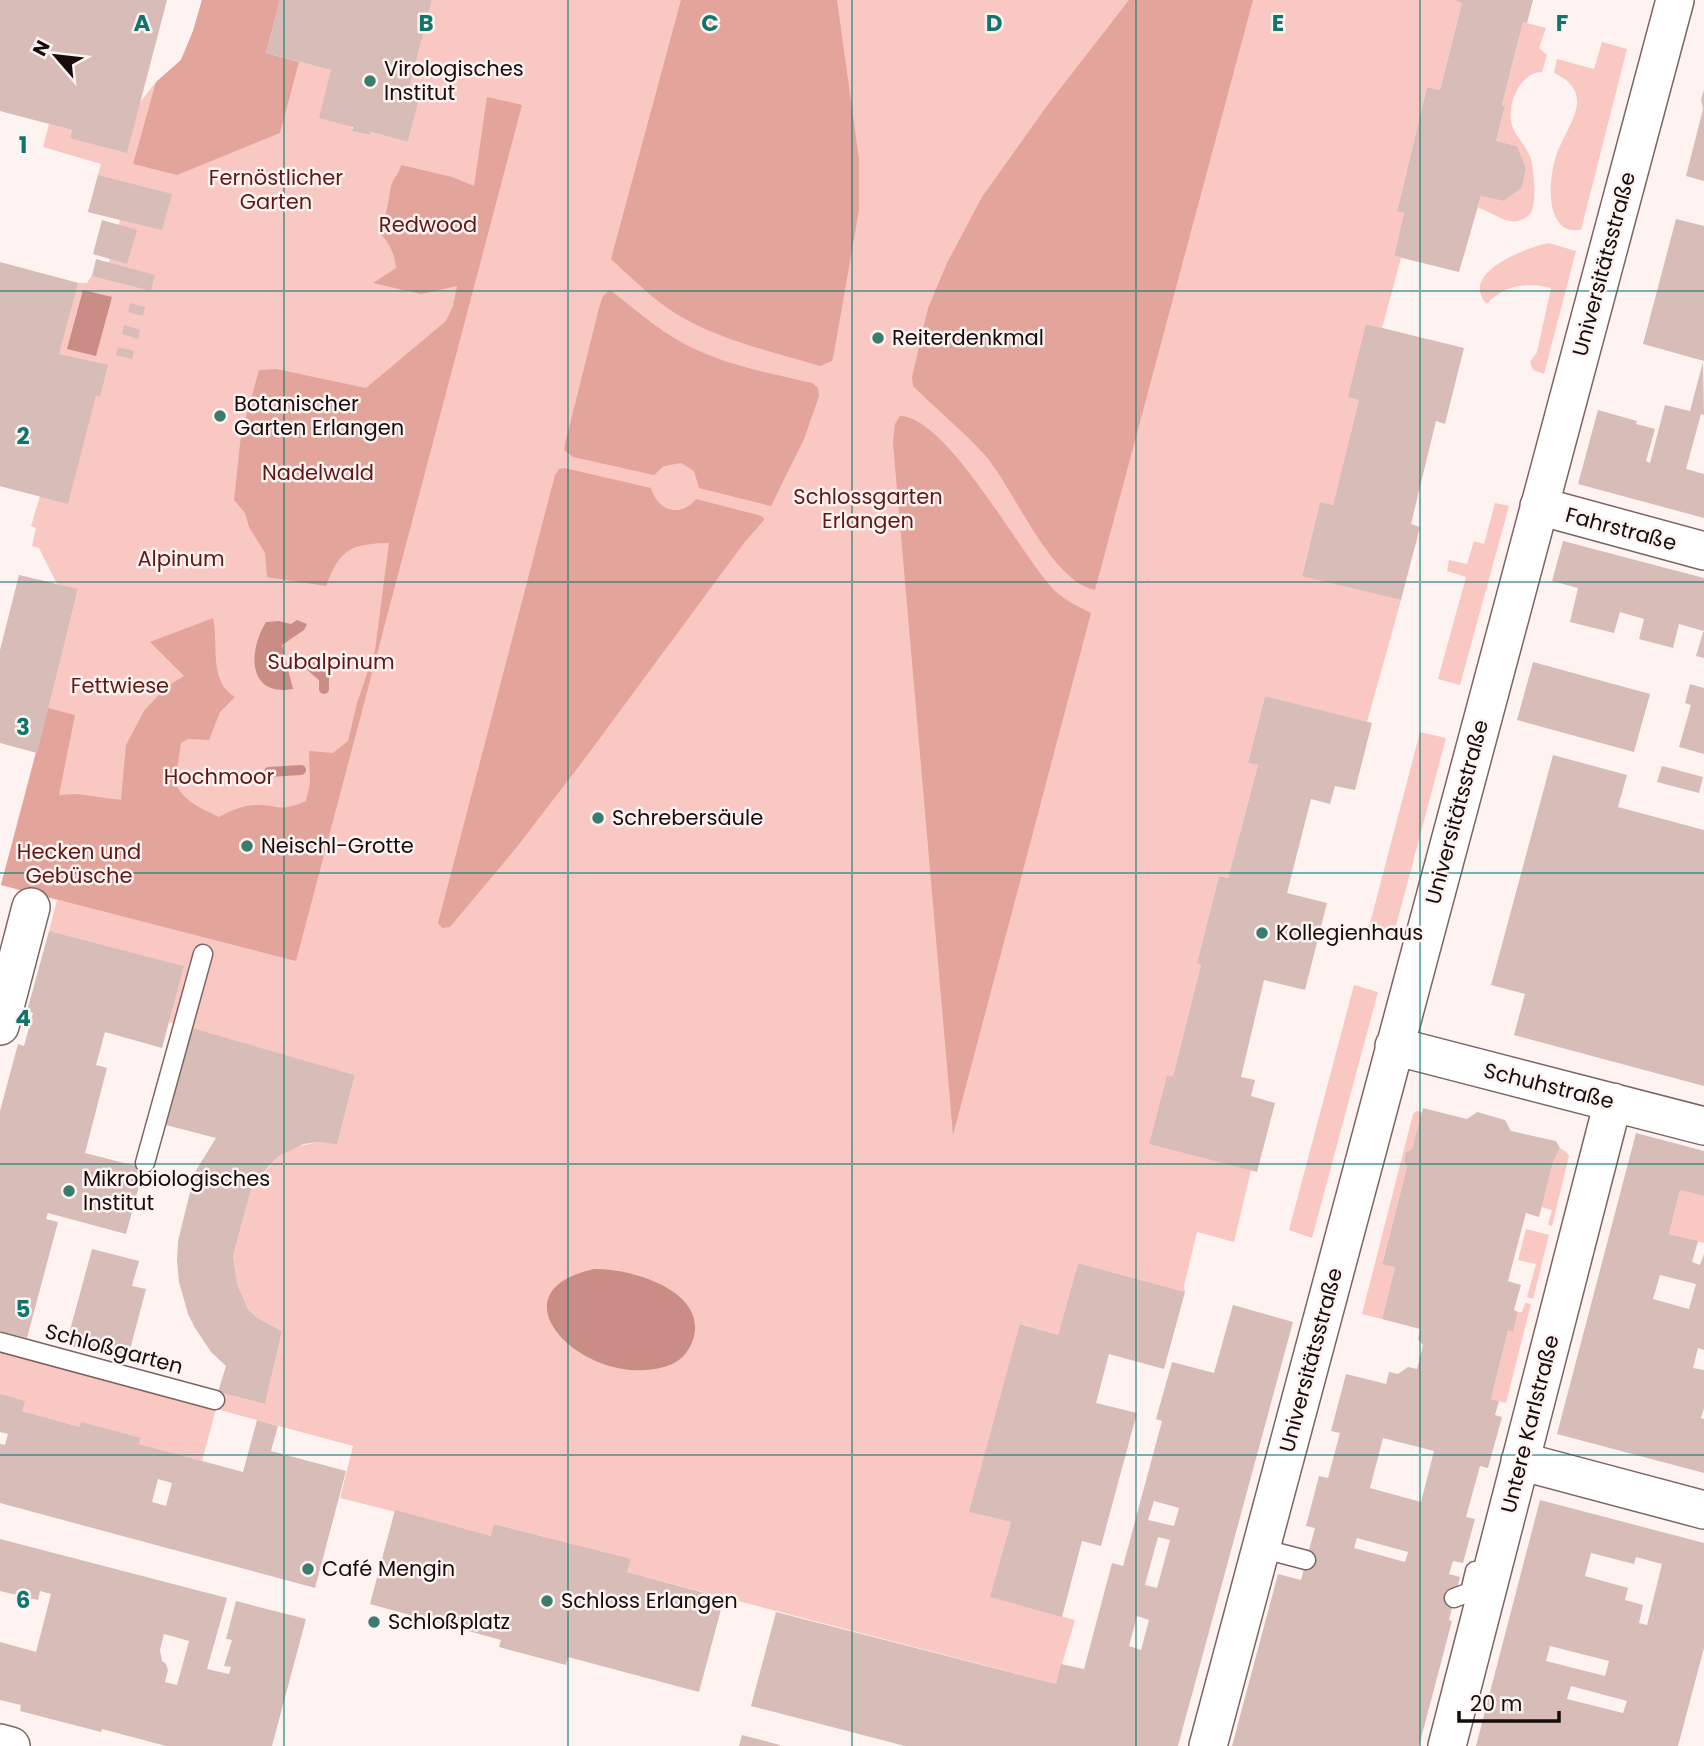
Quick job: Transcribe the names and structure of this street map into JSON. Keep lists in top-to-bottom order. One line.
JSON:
{"streets":{"street":["Universitätsstraße","Fahrstraße","Schuhstraße","Untere Karlstraße"],"lane":["Schloßgarten"]},"crossings":[["Universitätsstraße","Fahrstraße"],["Universitätsstraße","Schuhstraße"],["Schuhstraße","Untere Karlstraße"]],"parks":["Fernöstlicher Garten","Redwood","Nadelwald","Schlossgarten Erlangen","Alpinum","Subalpinum","Fettwiese","Hochmoor","Hecken und Gebüsche"],"places":["Virologisches Institut","Reiterdenkmal","Botanischer Garten Erlangen","Schrebersäule","Neischl-Grotte","Kollegienhaus","Mikrobiologisches Institut","Café Mengin","Schloss Erlangen","Schloßplatz"],"scale_bar":"20 m","north":"top left","grid":{"columns":["A","B","C","D","E","F"],"rows":["1","2","3","4","5","6"]}}
